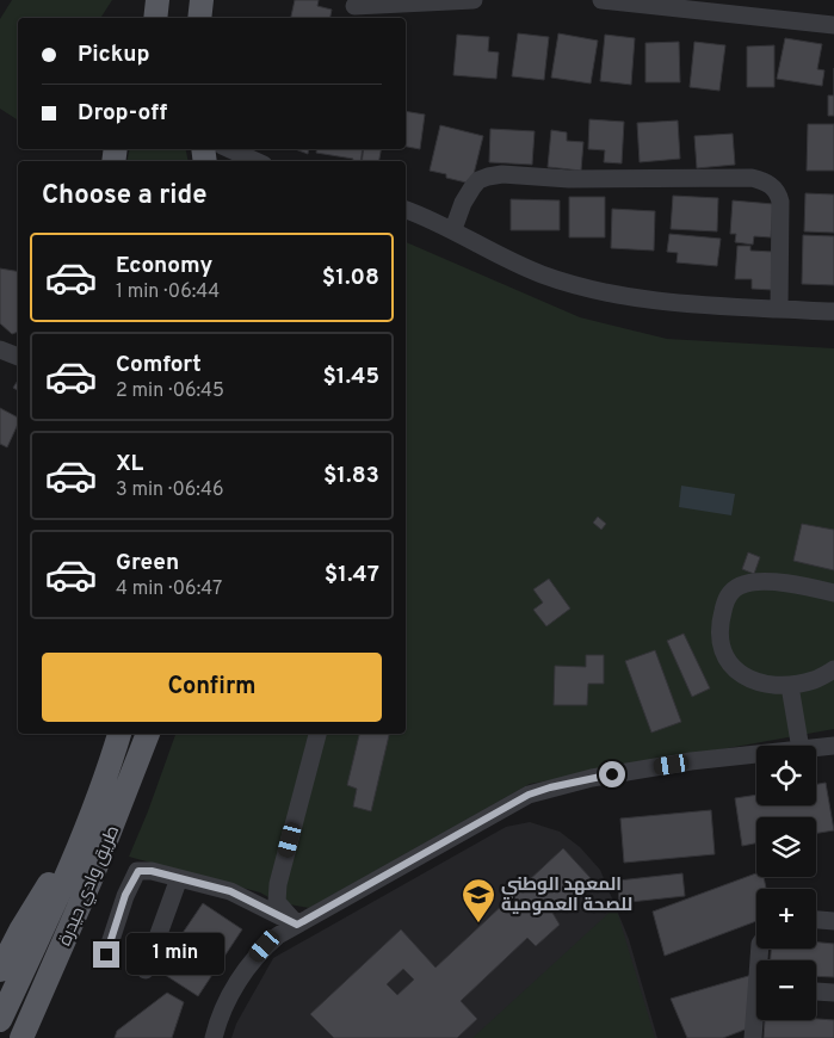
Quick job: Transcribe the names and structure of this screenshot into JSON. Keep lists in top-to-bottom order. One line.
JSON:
{"streets":{"main road":["طريق وادي حيدرة"]},"places":{"school or university":["المعهد الوطني للصحة العمومية"]},"page":{"banner":["Pickup","Drop-off"],"heading":"Choose a ride","list":[{"name":"Economy","note":"1 min · 06:44","value":"$1.08"},{"name":"Comfort","note":"2 min · 06:45","value":"$1.45"},{"name":"XL","note":"3 min · 06:46","value":"$1.83"},{"name":"Green","note":"4 min · 06:47","value":"$1.47"}],"buttons":"Confirm","map_buttons":["+","−"],"bubble":"1 min"}}
